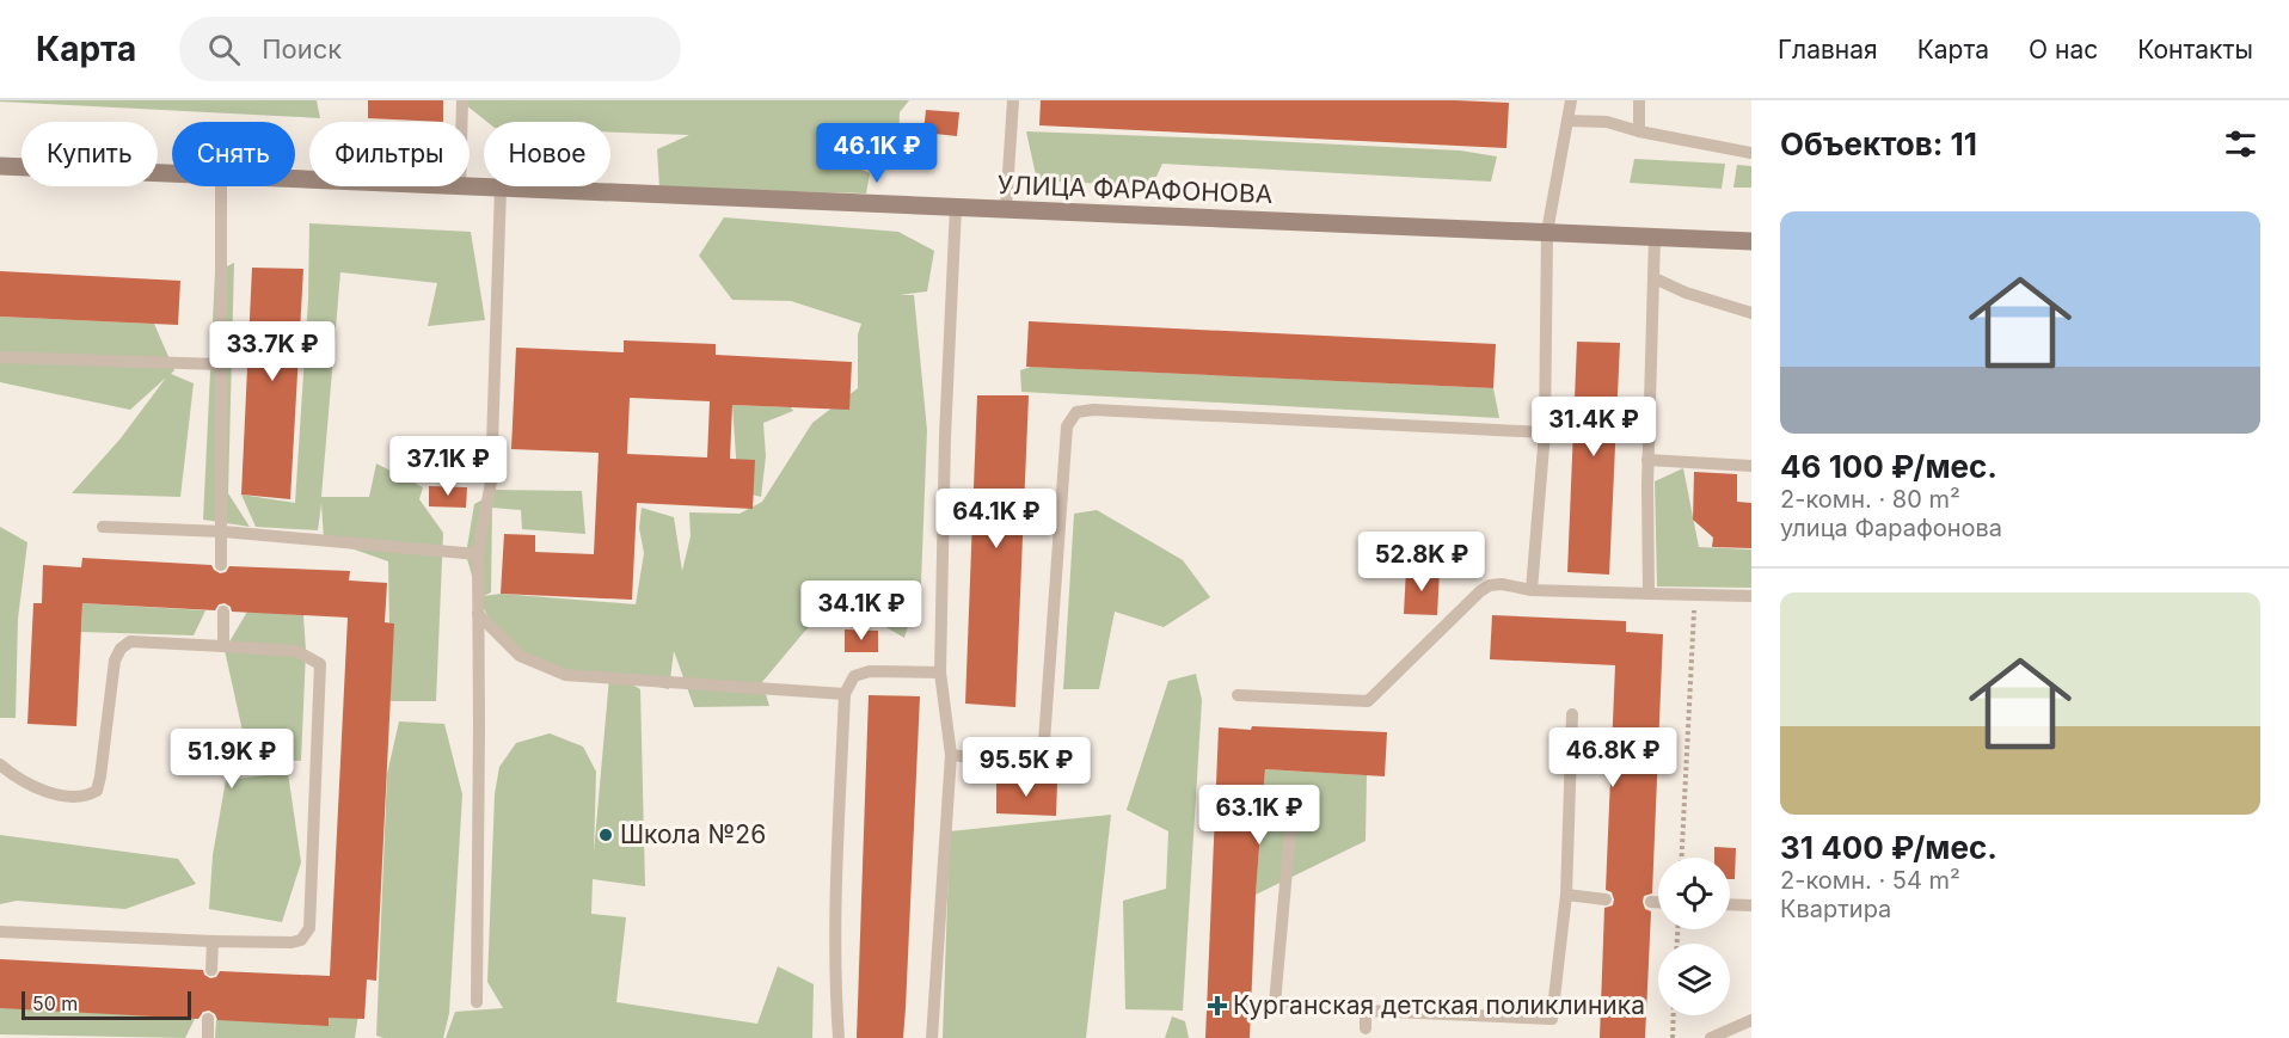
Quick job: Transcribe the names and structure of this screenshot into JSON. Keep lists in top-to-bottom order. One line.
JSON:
{"streets":{"street":["УЛИЦА ФАРАФОНОВА"]},"places":{"other":["Школа №26"],"health":["Курганская детская поликлиника"]},"scale_bar":"50 m","page":{"header":"Карта","search":"Поиск","nav":["Главная","Карта","О нас","Контакты"],"heading":"Объектов: 11","chip":["Купить","Снять","Фильтры","Новое"],"price":["46.1K ₽","33.7K ₽","31.4K ₽","37.1K ₽","64.1K ₽","52.8K ₽","34.1K ₽","46.8K ₽","51.9K ₽","95.5K ₽","63.1K ₽"],"list":[{"name":"46 100 ₽/мес.","note":"2-комн. · 80 m² · улица Фарафонова"},{"name":"31 400 ₽/мес.","note":"2-комн. · 54 m² · Квартира"}],"scale":"50 m"}}
